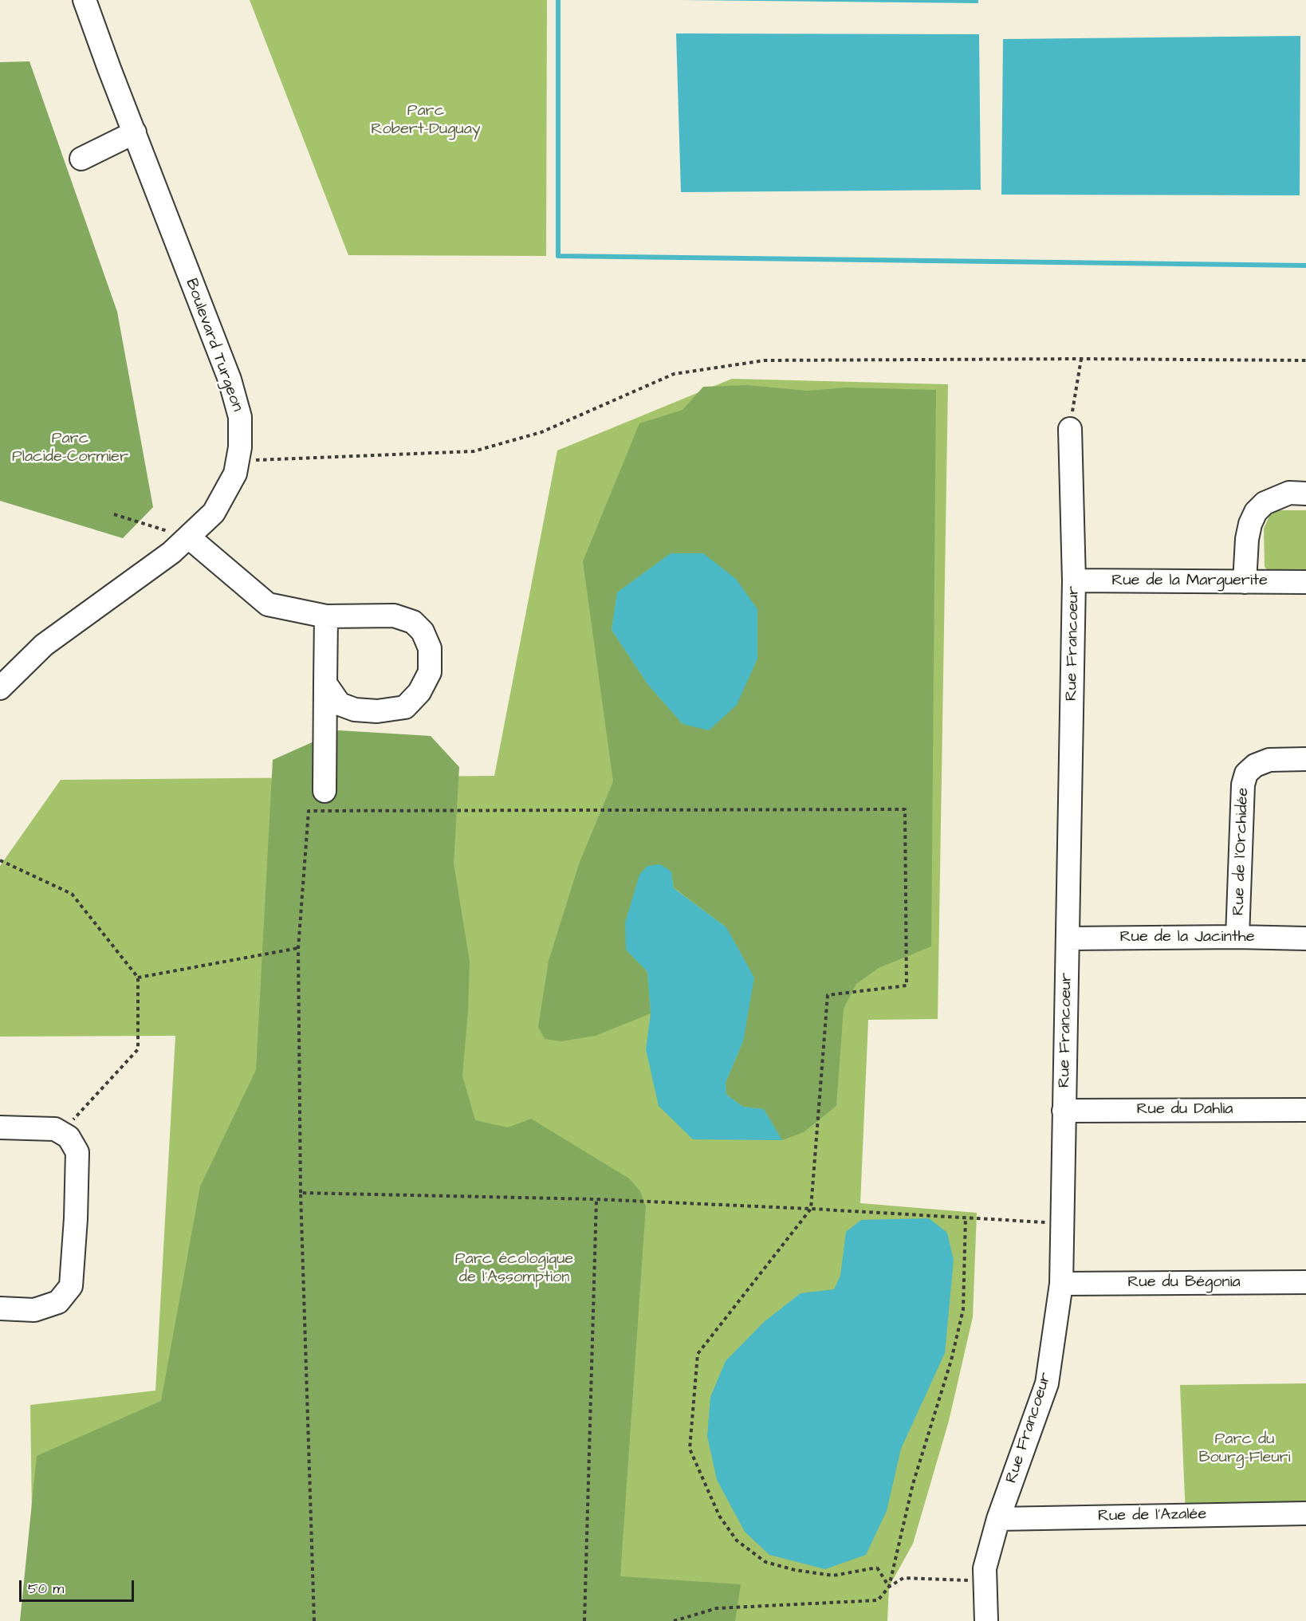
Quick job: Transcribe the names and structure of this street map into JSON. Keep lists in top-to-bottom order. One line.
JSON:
{"streets":{"street":["Boulevard Turgeon","Rue de la Marguerite","Rue Francoeur","Rue de l'Orchidée","Rue de la Jacinthe","Rue du Dahlia","Rue du Bégonia","Rue de l'Azalée"]},"crossings":[["Rue de la Marguerite","Rue Francoeur"],["Rue Francoeur","Rue de la Jacinthe"],["Rue Francoeur","Rue du Dahlia"],["Rue Francoeur","Rue du Bégonia"],["Rue Francoeur","Rue de l'Azalée"],["Rue de l'Orchidée","Rue de la Jacinthe"]],"parks":["Parc Robert-Duguay","Parc Placide-Cormier","Parc écologique de l'Assomption","Parc du Bourg-Fleuri"],"scale_bar":"50 m"}
